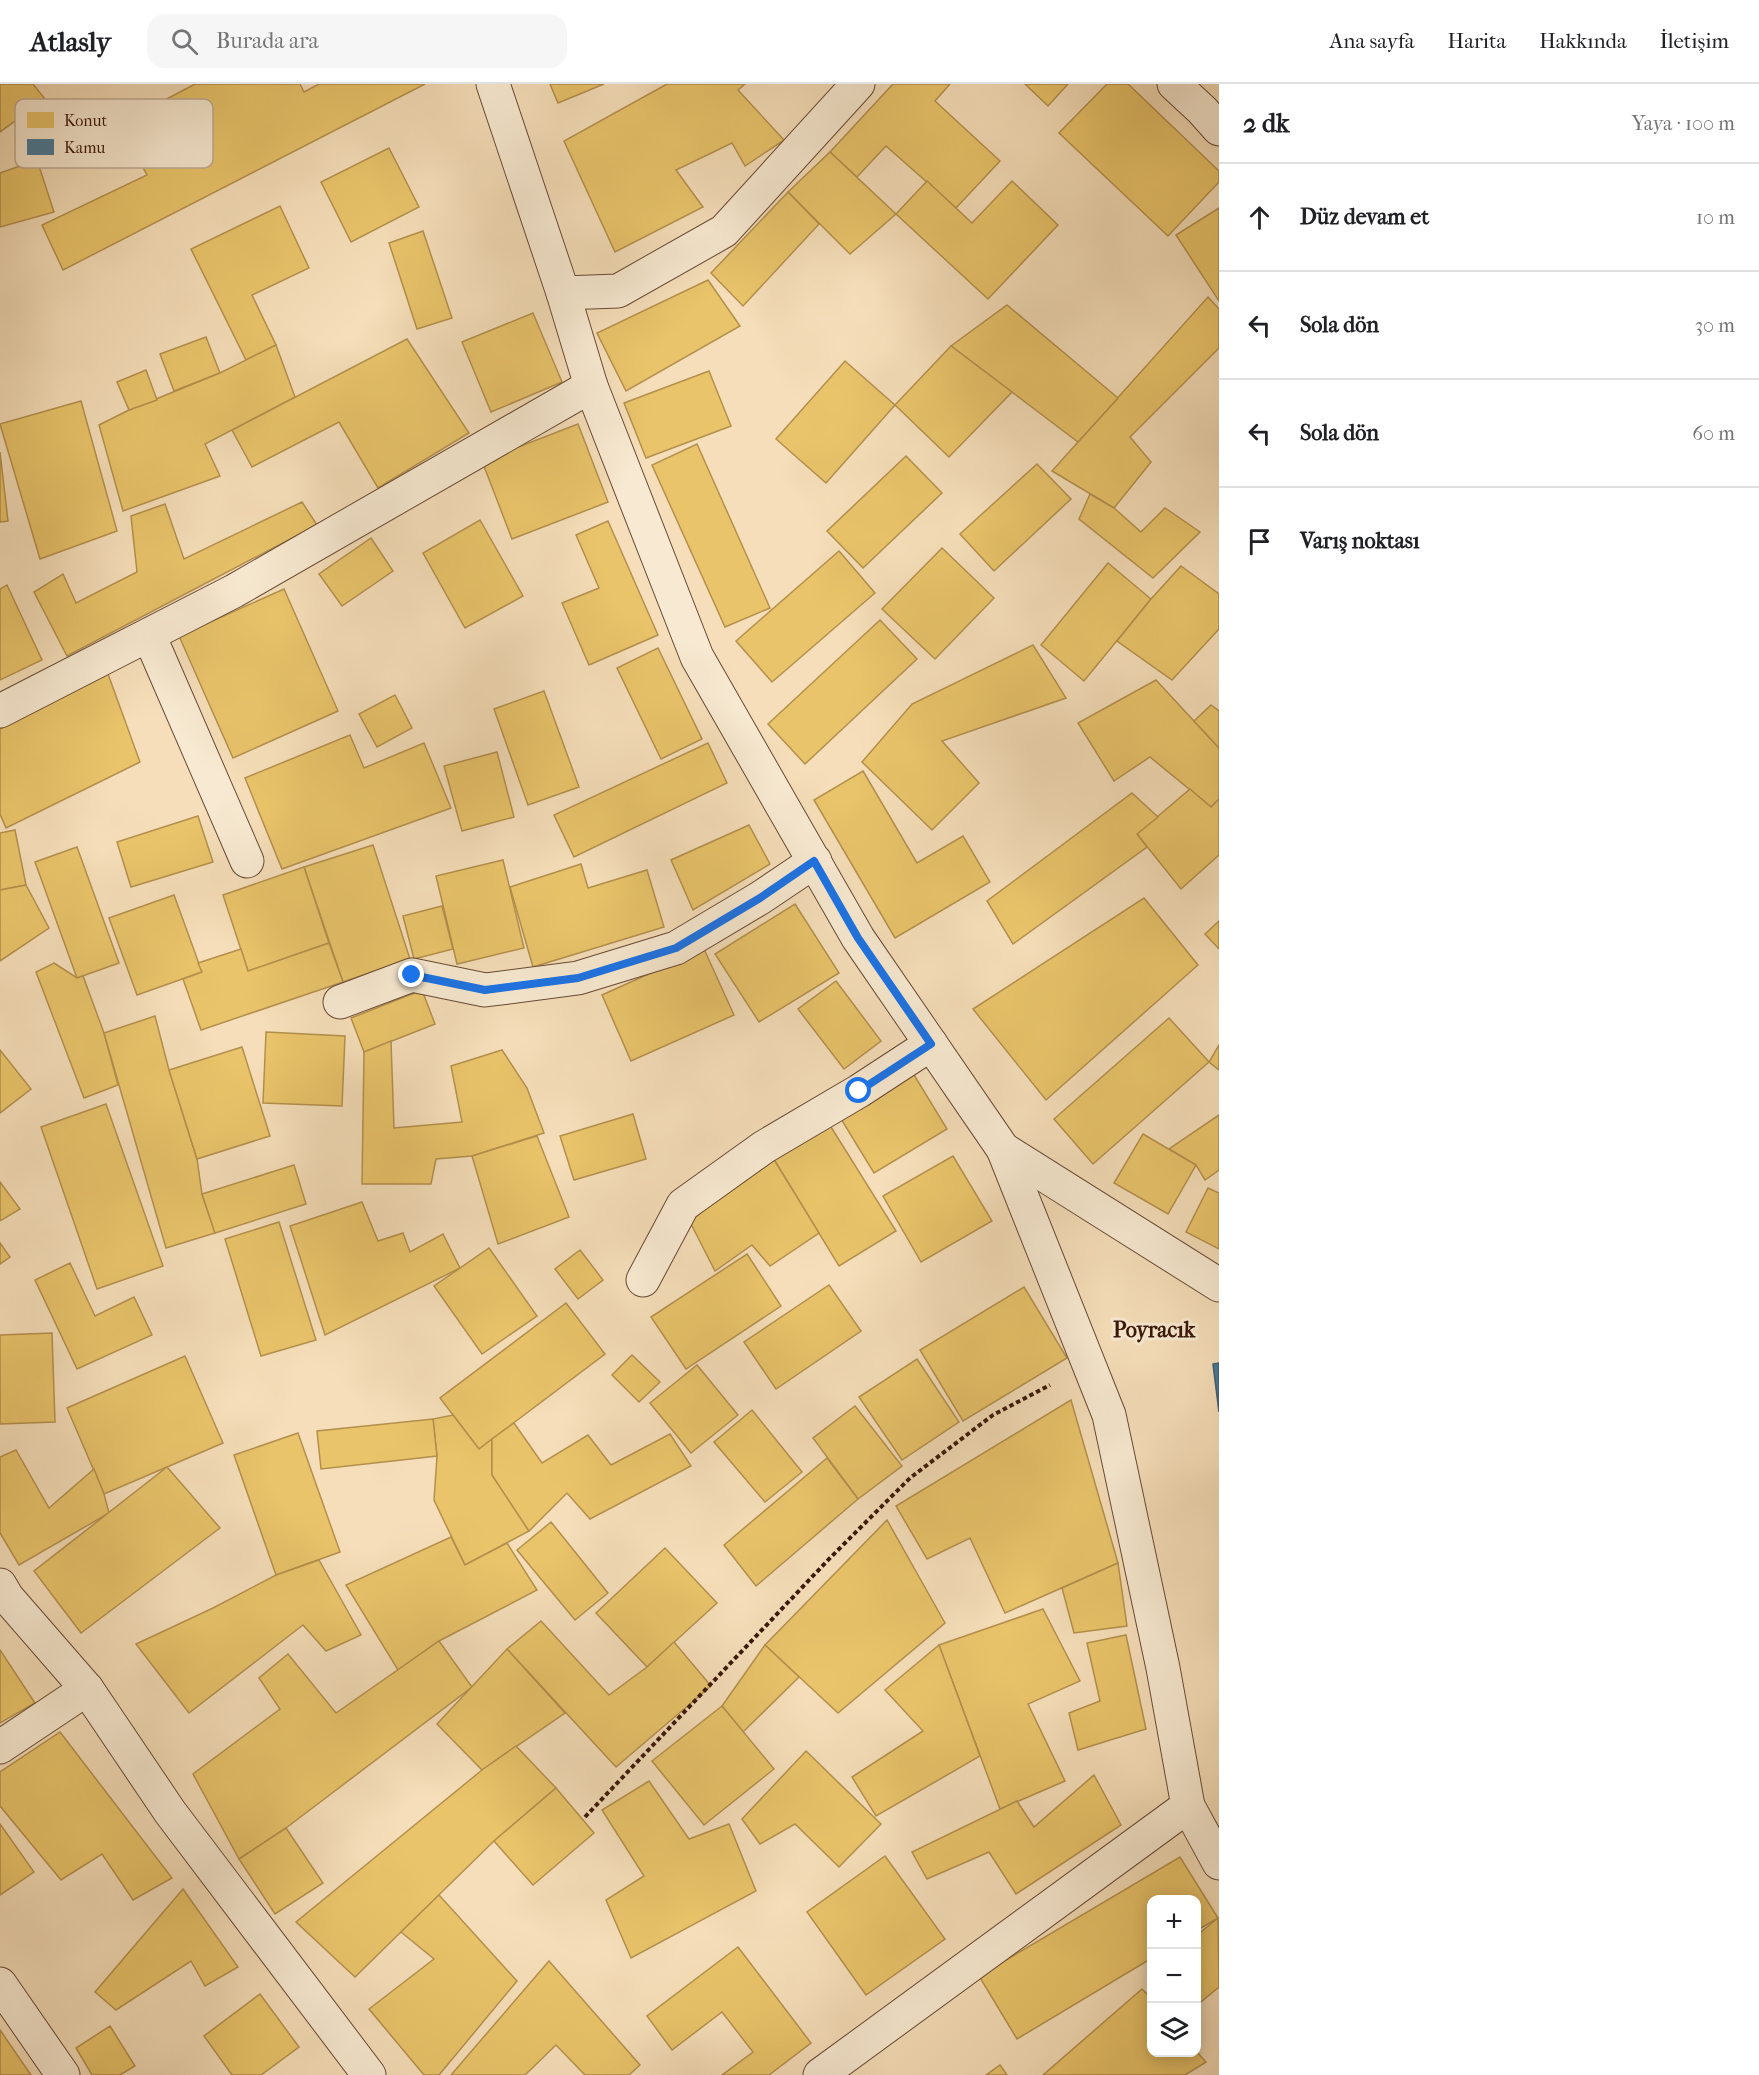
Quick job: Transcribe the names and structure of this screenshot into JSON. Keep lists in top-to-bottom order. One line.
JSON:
{"districts":["Poyracık"],"legend":["Konut","Kamu"],"page":{"header":"Atlasly","search":"Burada ara","nav":["Ana sayfa","Harita","Hakkında","İletişim"],"heading":["2 dk","Yaya · 100 m"],"list":[["Düz devam et","10 m"],["Sola dön","30 m"],["Sola dön","60 m"],"Varış noktası"],"map_buttons":["+","−"]}}
